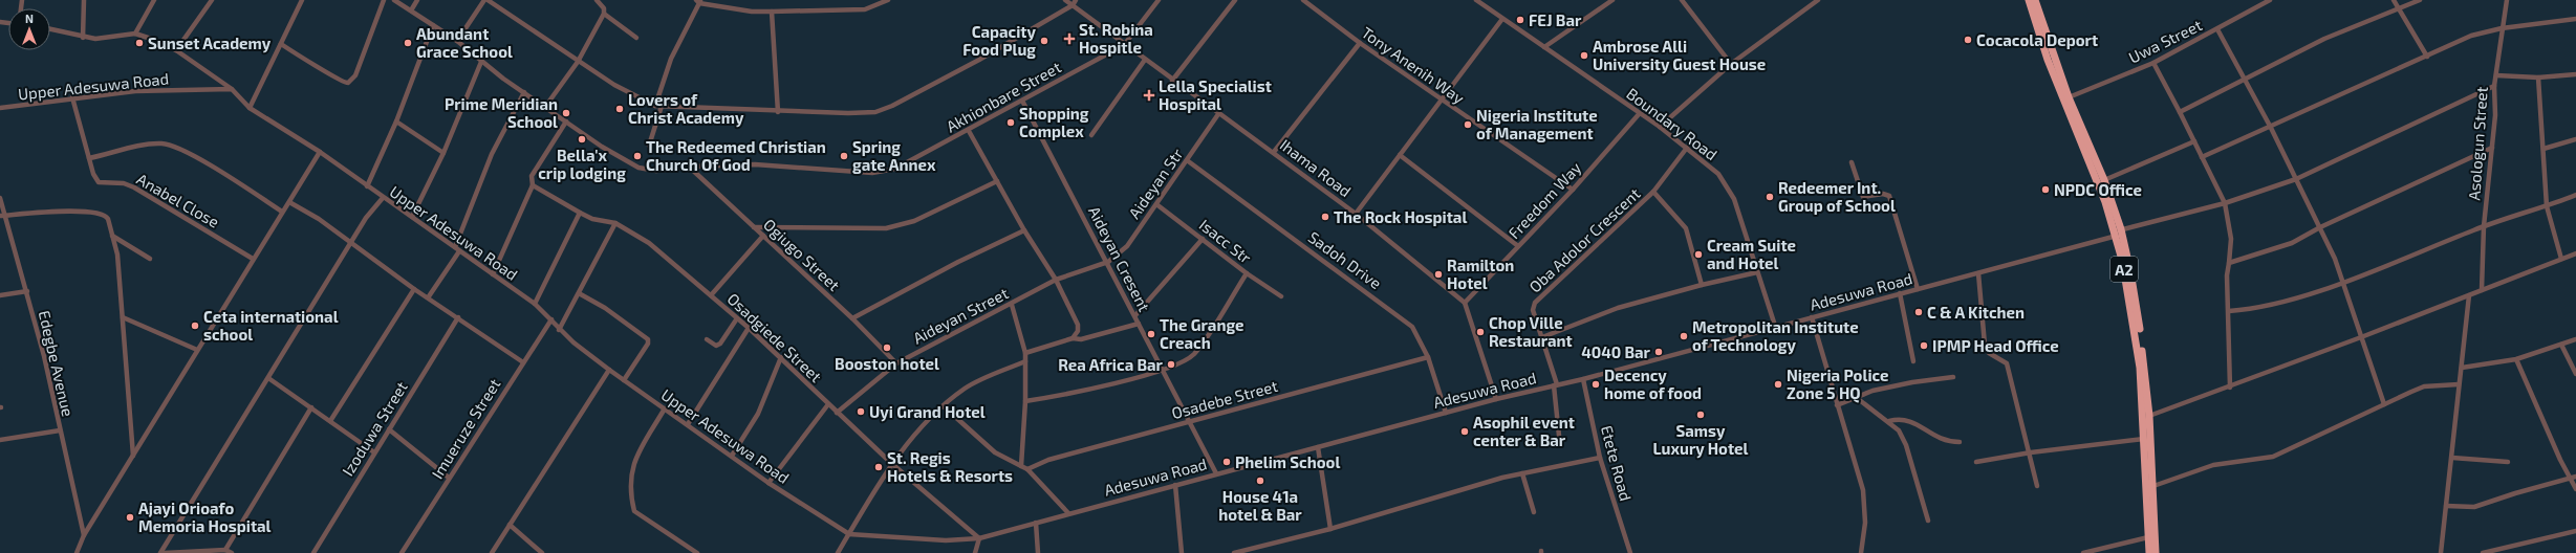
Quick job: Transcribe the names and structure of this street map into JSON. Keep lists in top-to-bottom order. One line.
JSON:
{"streets":{"highway":["A2"],"street":["Uwa Street","Tony Anenih Way","Upper Adesuwa Road","Akhionbare Street","Boundary Road","Asologun Street","Ihama Road","Aideyan Str","Anabel Close","Freedom Way","Oba Adolor Crescent","Isacc Str","Ogiugo Street","Aideyan Cresent","Sadoh Drive","Adesuwa Road","Aideyan Street","Osadgiede Street","Edegbe Avenue","Osadebe Street","Izoduwa Street","Imueruze Street","Etete Road"]},"crossings":[["Uwa Street","A2"],["Tony Anenih Way","Freedom Way"],["Upper Adesuwa Road","Anabel Close"],["Upper Adesuwa Road","Adesuwa Road"],["Upper Adesuwa Road","Imueruze Street"],["Akhionbare Street","Ihama Road"],["Akhionbare Street","Ogiugo Street"],["Akhionbare Street","Aideyan Cresent"],["Boundary Road","Freedom Way"],["Boundary Road","Oba Adolor Crescent"],["Boundary Road","Adesuwa Road"],["Asologun Street","Adesuwa Road"],["Ihama Road","Aideyan Str"],["Ihama Road","Freedom Way"],["Aideyan Str","Isacc Str"],["Aideyan Str","Aideyan Cresent"],["Aideyan Str","Sadoh Drive"],["Aideyan Str","Aideyan Street"],["Oba Adolor Crescent","Adesuwa Road"],["Ogiugo Street","Aideyan Street"],["Aideyan Cresent","Adesuwa Road"],["Aideyan Cresent","Aideyan Street"],["Aideyan Cresent","Osadebe Street"],["Sadoh Drive","Adesuwa Road"],["Sadoh Drive","Osadebe Street"],["A2","Adesuwa Road"],["Adesuwa Road","Osadgiede Street"],["Adesuwa Road","Etete Road"],["Aideyan Street","Osadgiede Street"]],"places":{"other":["FEJ Bar","Cocacola Deport","Capacity Food Plug","Sunset Academy","Abundant Grace School","Ambrose Alli University Guest House","Lovers of Christ Academy","Prime Meridian School","Shopping Complex","Nigeria Institute of Management","Bella'x crip lodging","The Redeemed Christian Church Of God","Spring gate Annex","NPDC Office","Redeemer Int. Group of School","The Rock Hospital","Cream Suite and Hotel","Ramilton Hotel","C & A Kitchen","Ceta international school","Chop Ville Restaurant","The Grange Creach","Metropolitan Institute of Technology","IPMP Head Office","Booston hotel","4040 Bar","Rea Africa Bar","Decency home of food","Nigeria Police Zone 5 HQ","Uyi Grand Hotel","Samsy Luxury Hotel","Asophil event center & Bar","Phelim School","St. Regis Hotels & Resorts","House 41a hotel & Bar","Ajayi Orioafo Memoria Hospital"],"health":["St. Robina Hospitle","Lella Specialist Hospital"]},"north":"top"}
